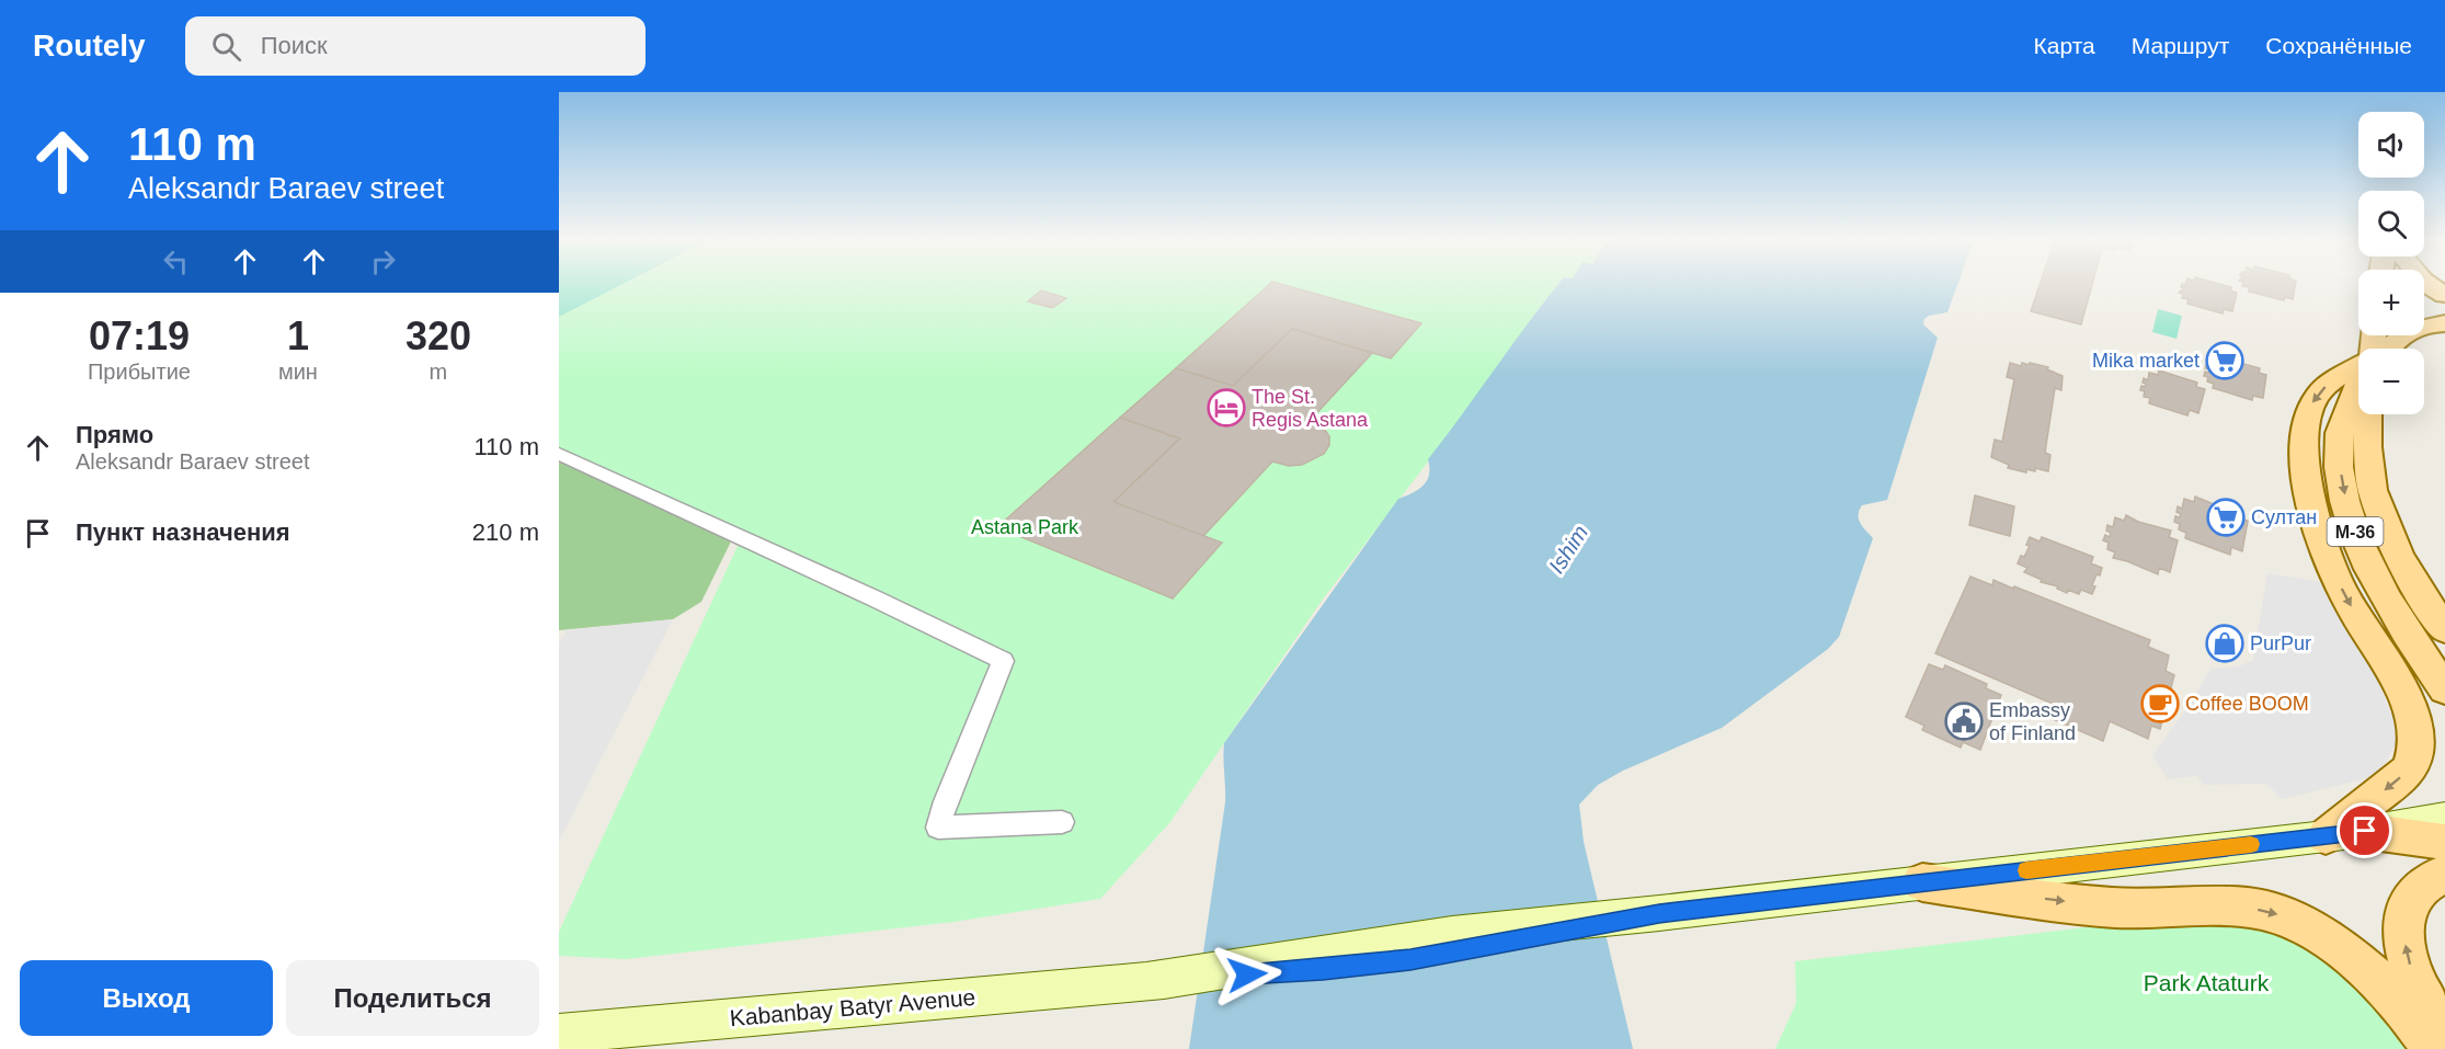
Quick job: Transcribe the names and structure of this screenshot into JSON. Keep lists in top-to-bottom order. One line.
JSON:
{"streets":{"main road":["M-36","Kabanbay Batyr Avenue"]},"water":["Ishim"],"parks":["Astana Park","Park Ataturk"],"places":{"supermarket":["Mika market","Султан"],"hotel":["The St. Regis Astana"],"shop":["PurPur"],"cafe":["Coffee BOOM"],"public building":["Embassy of Finland"]},"page":{"header":"Routely","search":"Поиск","nav":["Карта","Маршрут","Сохранённые"],"turn":["110 m","Aleksandr Baraev street"],"map_buttons":["+","−"],"eta":["07:19","Прибытие","1","мин","320","m"],"list":[{"name":"Прямо","note":"Aleksandr Baraev street","value":"110 m"},{"name":"Пункт назначения","value":"210 m"}],"buttons":["Выход","Поделиться"]}}
